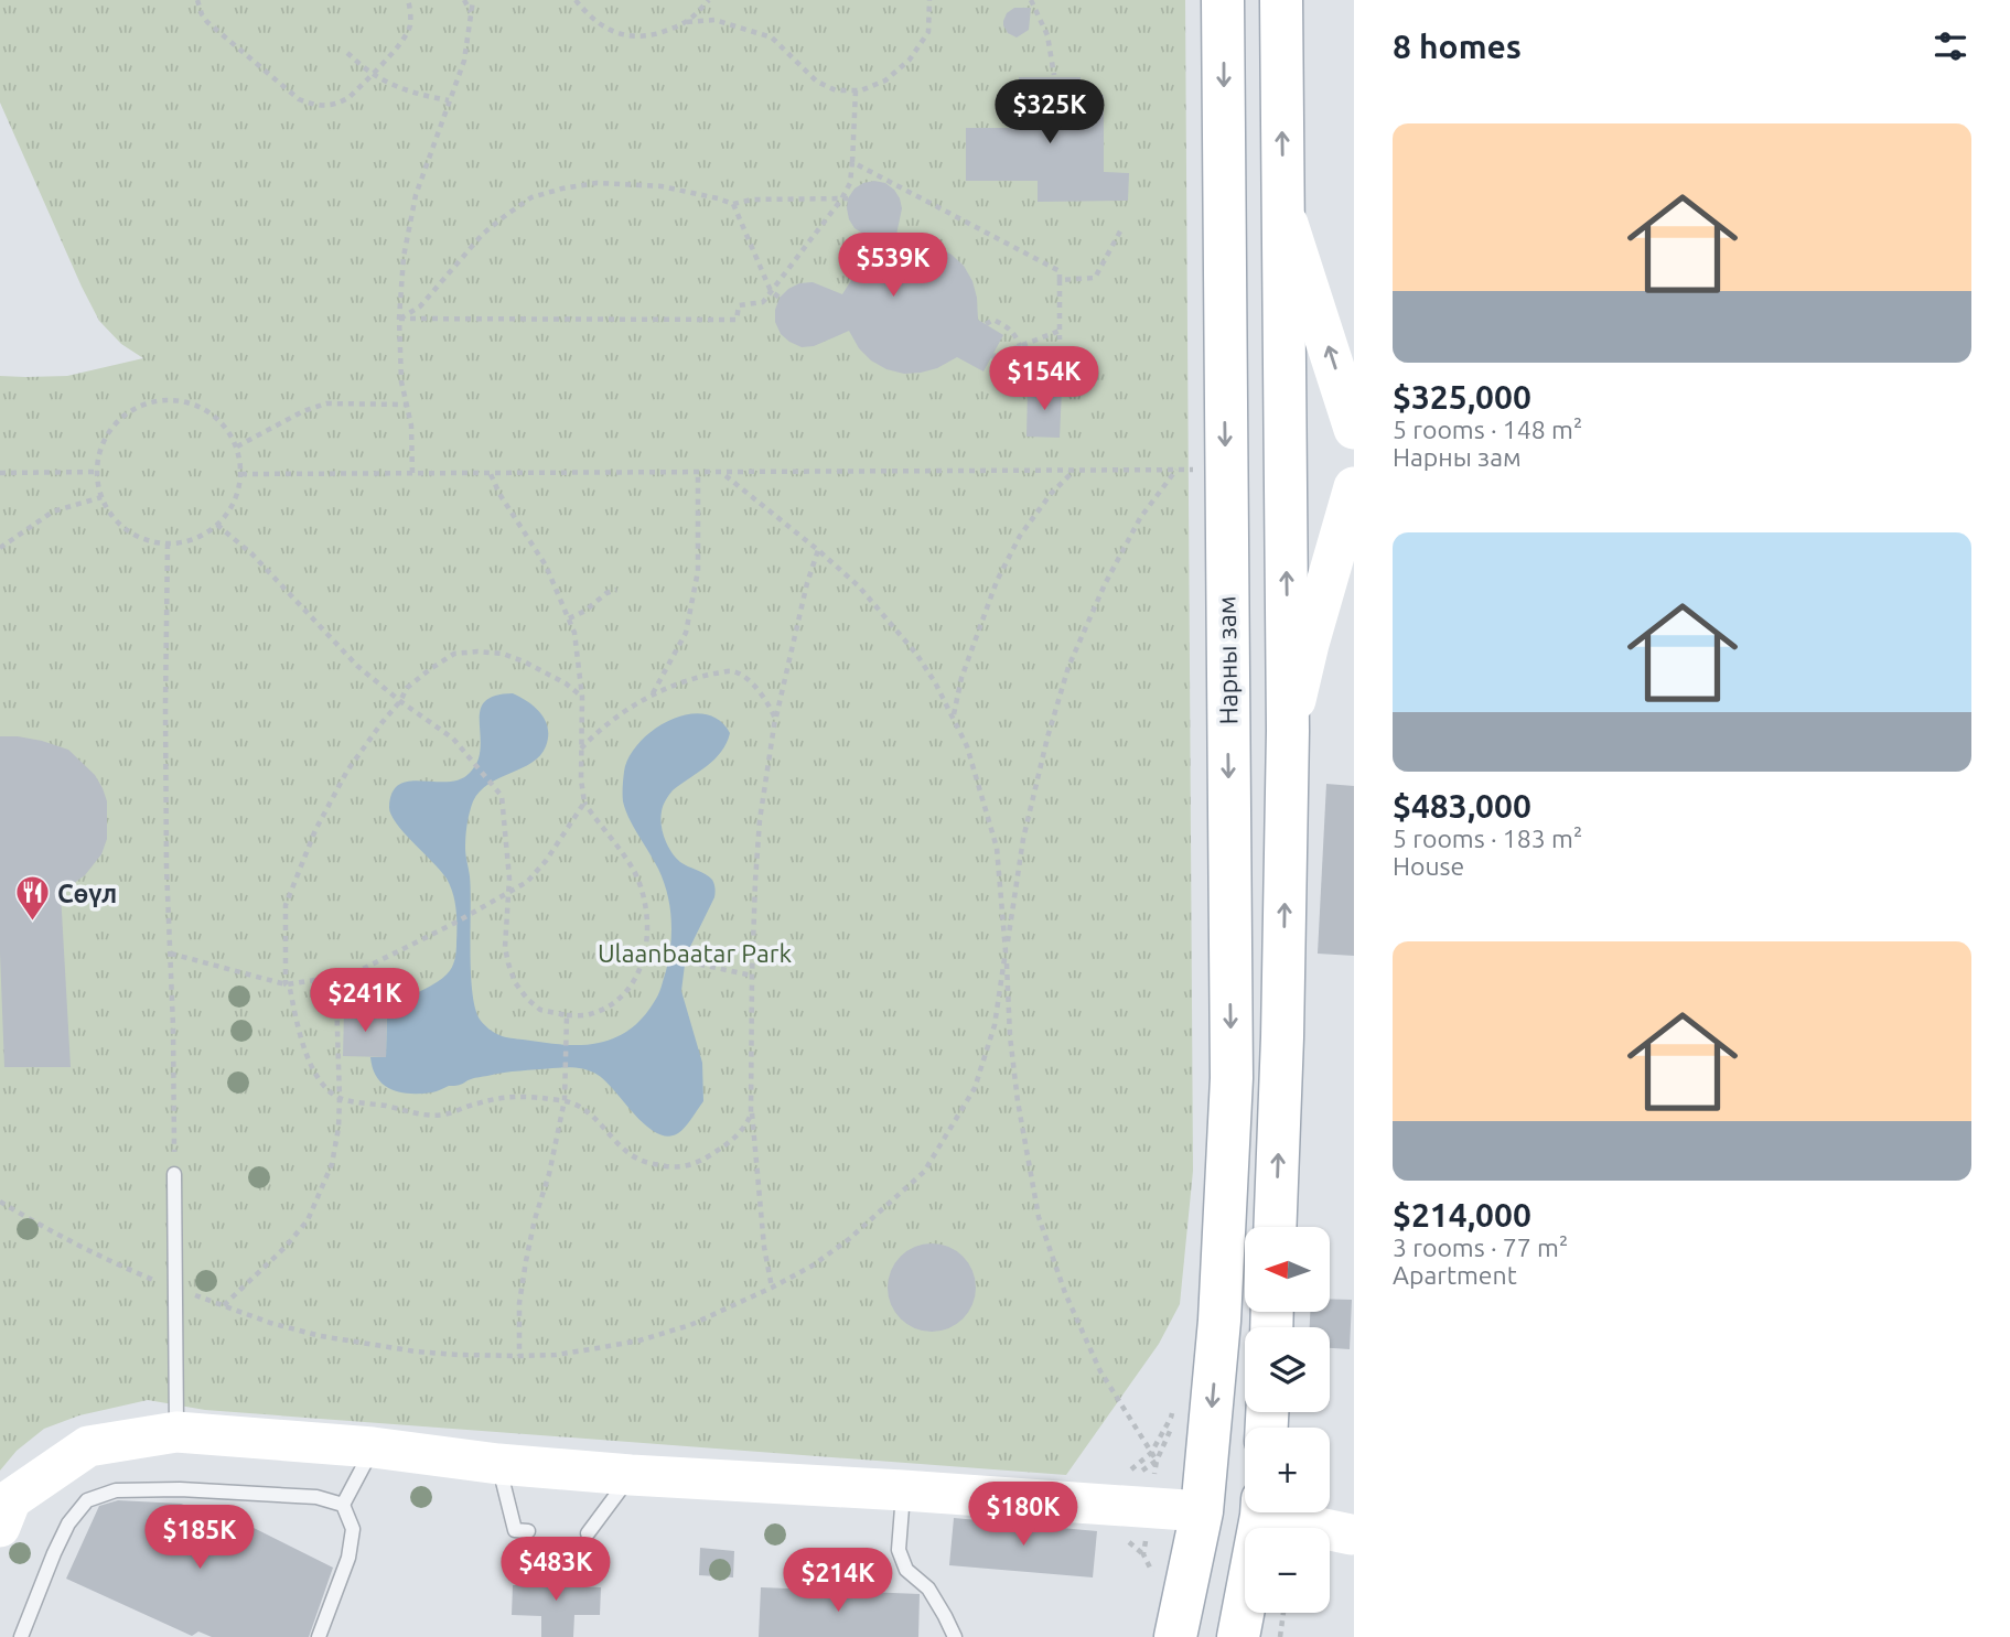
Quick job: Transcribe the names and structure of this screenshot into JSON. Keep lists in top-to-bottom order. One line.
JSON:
{"streets":{"main road":["Нарны зам"]},"parks":["Ulaanbaatar Park"],"places":{"restaurant":["Сөүл"]},"north":"left","page":{"heading":"8 homes","price":["$325K","$539K","$154K","$241K","$180K","$185K","$483K","$214K"],"list":[{"name":"$325,000","note":"5 rooms · 148 m² · Нарны зам"},{"name":"$483,000","note":"5 rooms · 183 m² · House"},{"name":"$214,000","note":"3 rooms · 77 m² · Apartment"}],"map_buttons":["+","−"]}}
